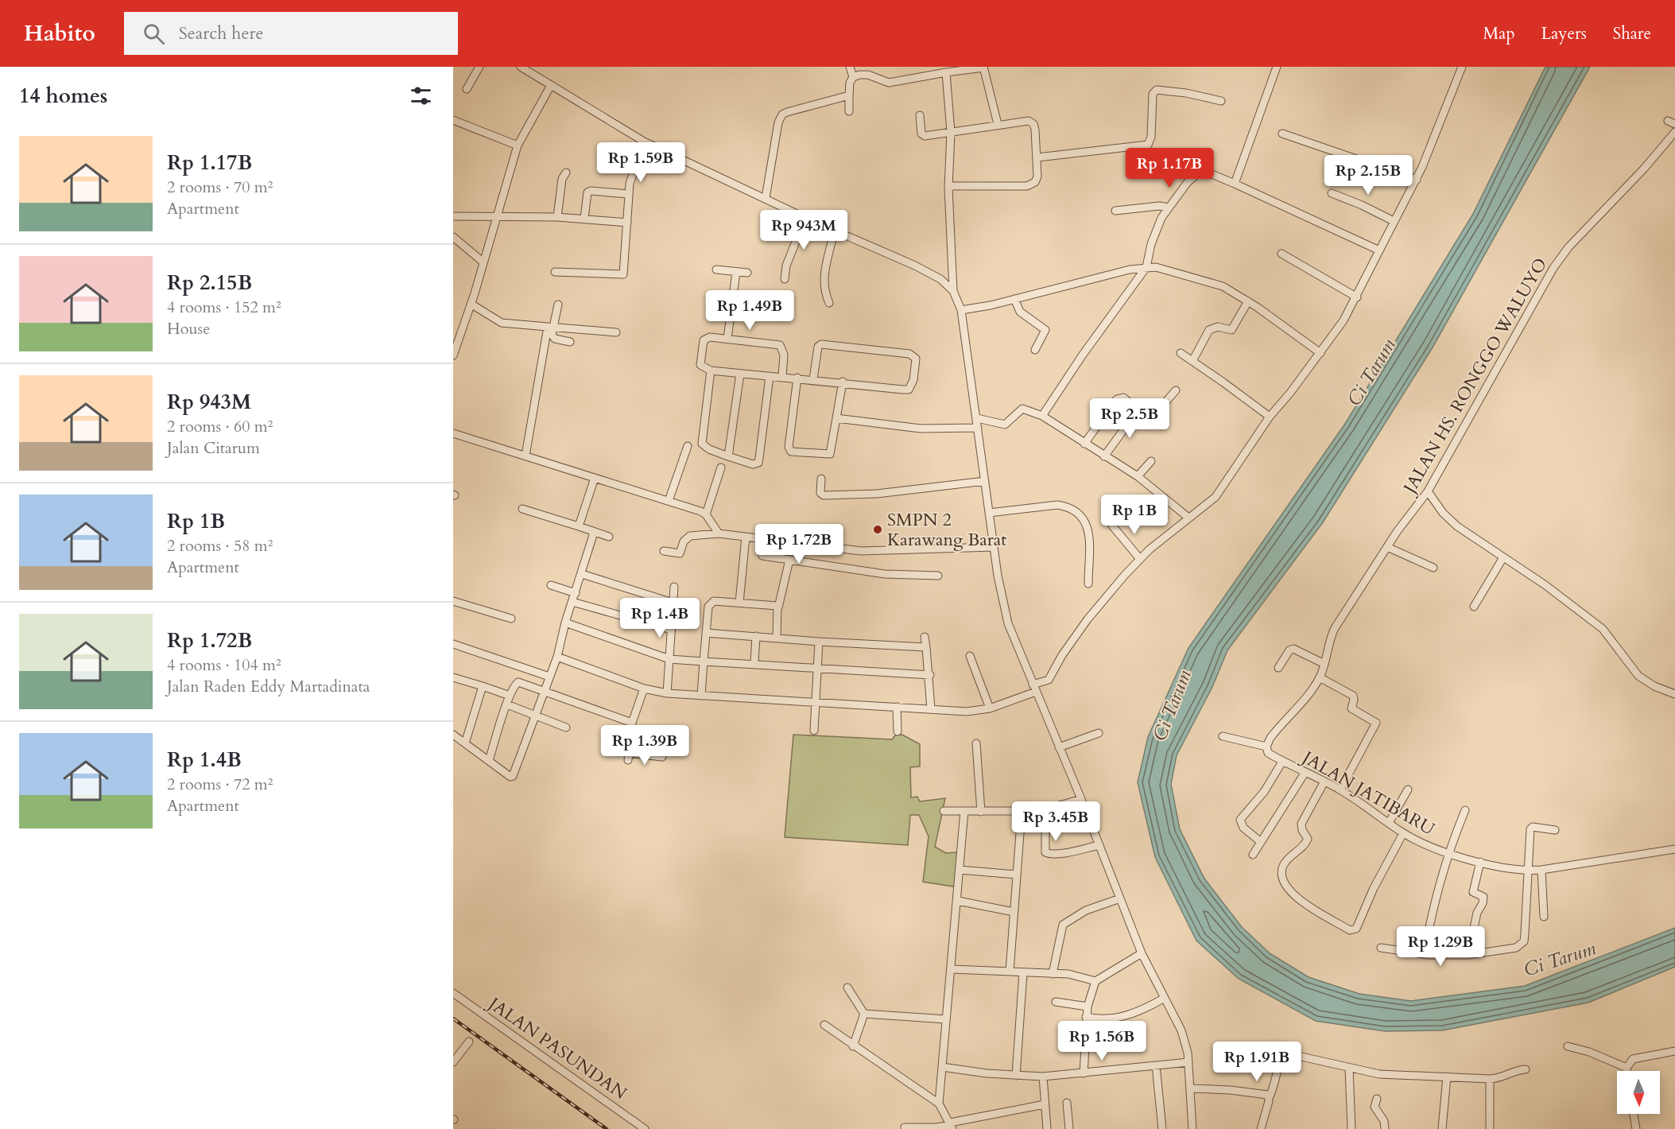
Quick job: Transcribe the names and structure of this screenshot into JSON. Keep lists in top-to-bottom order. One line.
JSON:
{"streets":{"street":["JALAN HS. RONGGO WALUYO","JALAN JATIBARU","JALAN PASUNDAN"]},"crossings":[["JALAN HS. RONGGO WALUYO","JALAN JATIBARU"]],"water":["Ci Tarum"],"places":["SMPN 2 Karawang Barat"],"north":"bottom","page":{"header":"Habito","search":"Search here","nav":["Map","Layers","Share"],"heading":"14 homes","list":[{"name":"Rp 1.17B","note":"2 rooms · 70 m² · Apartment"},{"name":"Rp 2.15B","note":"4 rooms · 152 m² · House"},{"name":"Rp 943M","note":"2 rooms · 60 m² · Jalan Citarum"},{"name":"Rp 1B","note":"2 rooms · 58 m² · Apartment"},{"name":"Rp 1.72B","note":"4 rooms · 104 m² · Jalan Raden Eddy Martadinata"},{"name":"Rp 1.4B","note":"2 rooms · 72 m² · Apartment"}],"price":["Rp 1.59B","Rp 1.17B","Rp 2.15B","Rp 943M","Rp 1.49B","Rp 2.5B","Rp 1B","Rp 1.72B","Rp 1.4B","Rp 1.39B","Rp 3.45B","Rp 1.29B","Rp 1.56B","Rp 1.91B"]}}
